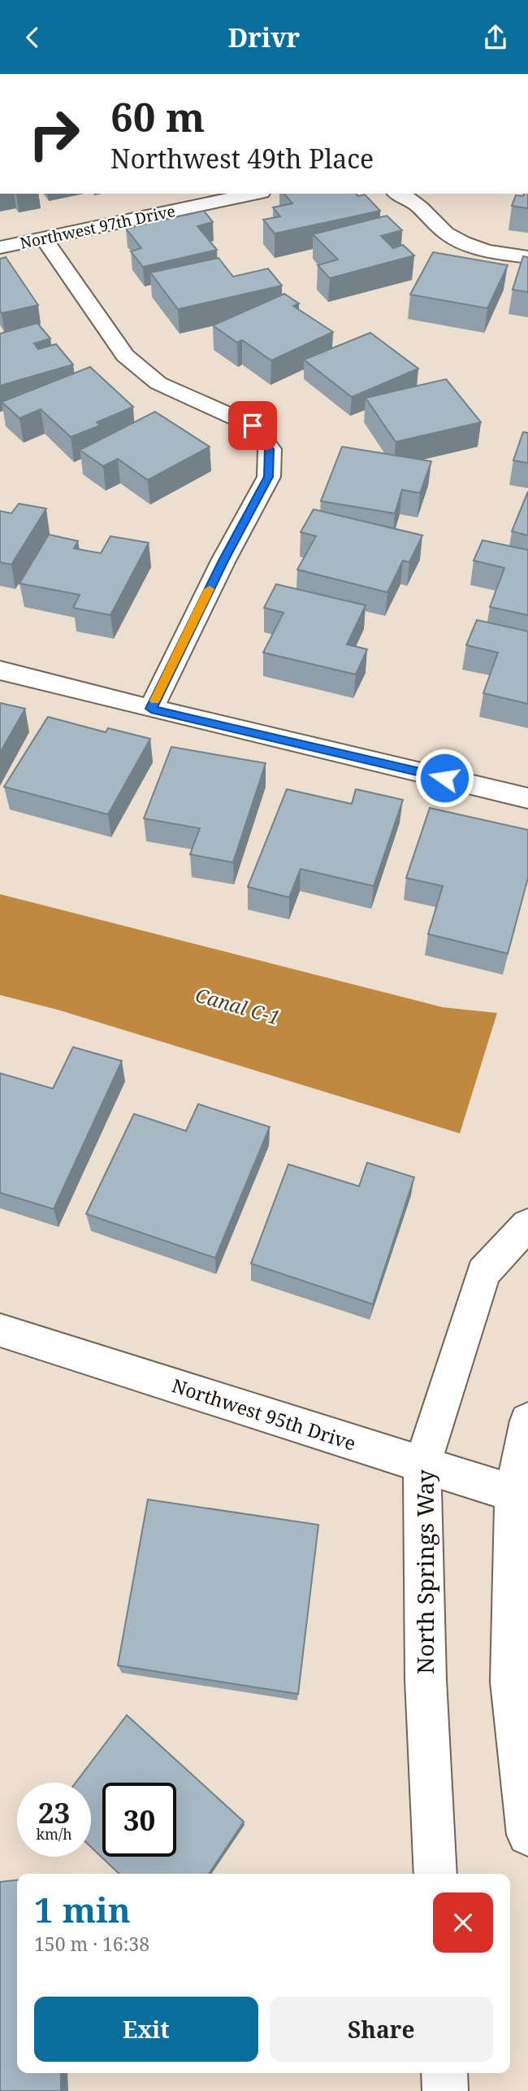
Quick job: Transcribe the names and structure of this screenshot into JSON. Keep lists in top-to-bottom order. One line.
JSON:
{"streets":{"street":["Northwest 97th Drive","Northwest 95th Drive","North Springs Way"]},"crossings":[["Northwest 95th Drive","North Springs Way"]],"water":["Canal C-1"],"page":{"header":"Drivr","turn":["60 m","Northwest 49th Place"],"speed":"23 km/h","limit":"30","heading":["1 min","150 m · 16:38"],"buttons":["Exit","Share"]}}
